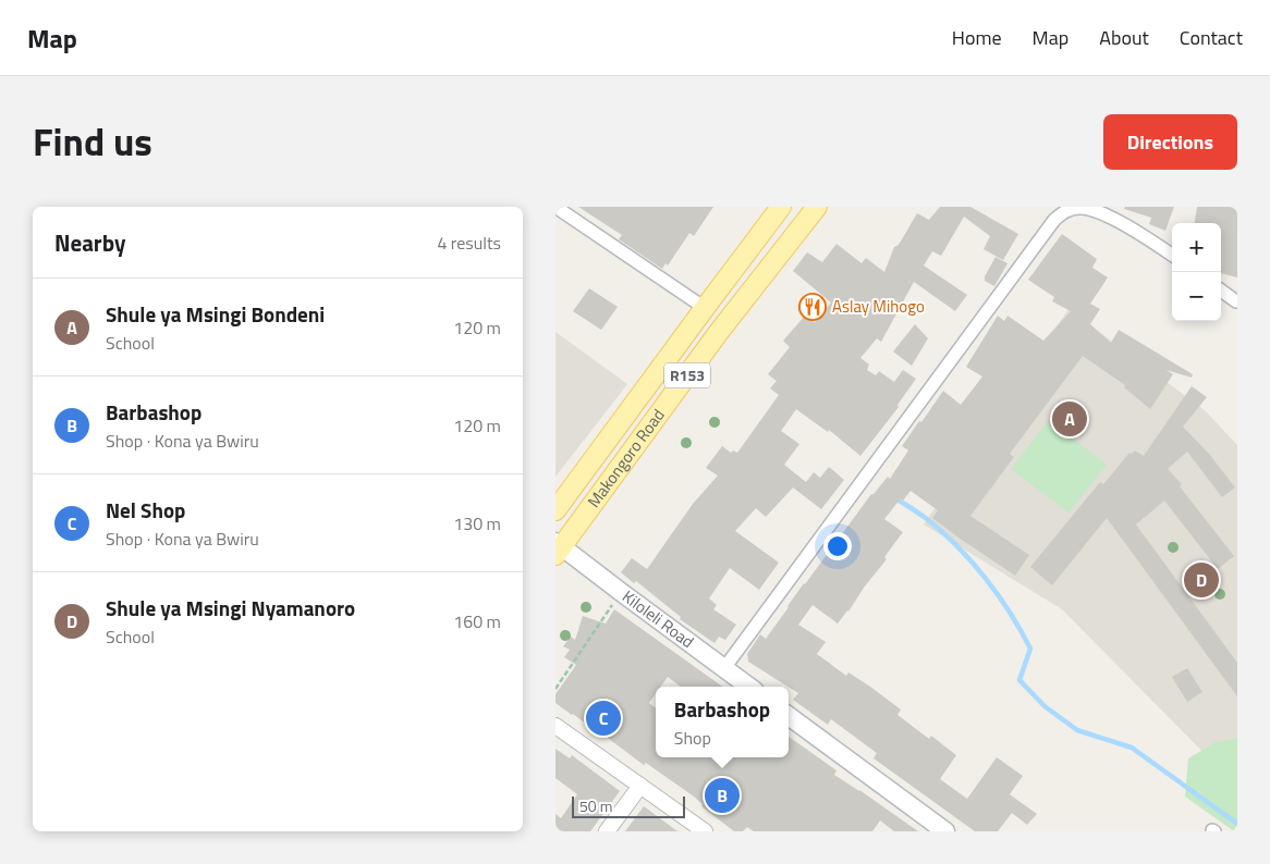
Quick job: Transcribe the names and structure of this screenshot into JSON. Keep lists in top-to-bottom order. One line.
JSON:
{"streets":{"main road":["R153","Makongoro Road","Kiloleli Road"]},"crossings":[["Makongoro Road","Kiloleli Road"]],"places":{"restaurant":["Aslay Mihogo"]},"scale_bar":"50 m","page":{"header":"Map","nav":["Home","Map","About","Contact"],"title":"Find us","buttons":"Directions","heading":["Nearby","4 results"],"map_buttons":["+","−"],"list":[{"mark":"A","name":"Shule ya Msingi Bondeni","note":"School","value":"120 m"},{"mark":"B","name":"Barbashop","note":"Shop · Kona ya Bwiru","value":"120 m"},{"mark":"C","name":"Nel Shop","note":"Shop · Kona ya Bwiru","value":"130 m"},{"mark":"D","name":"Shule ya Msingi Nyamanoro","note":"School","value":"160 m"}],"pins":["A","D","C","B"],"popup":["Barbashop","Shop"],"scale":"50 m"}}
